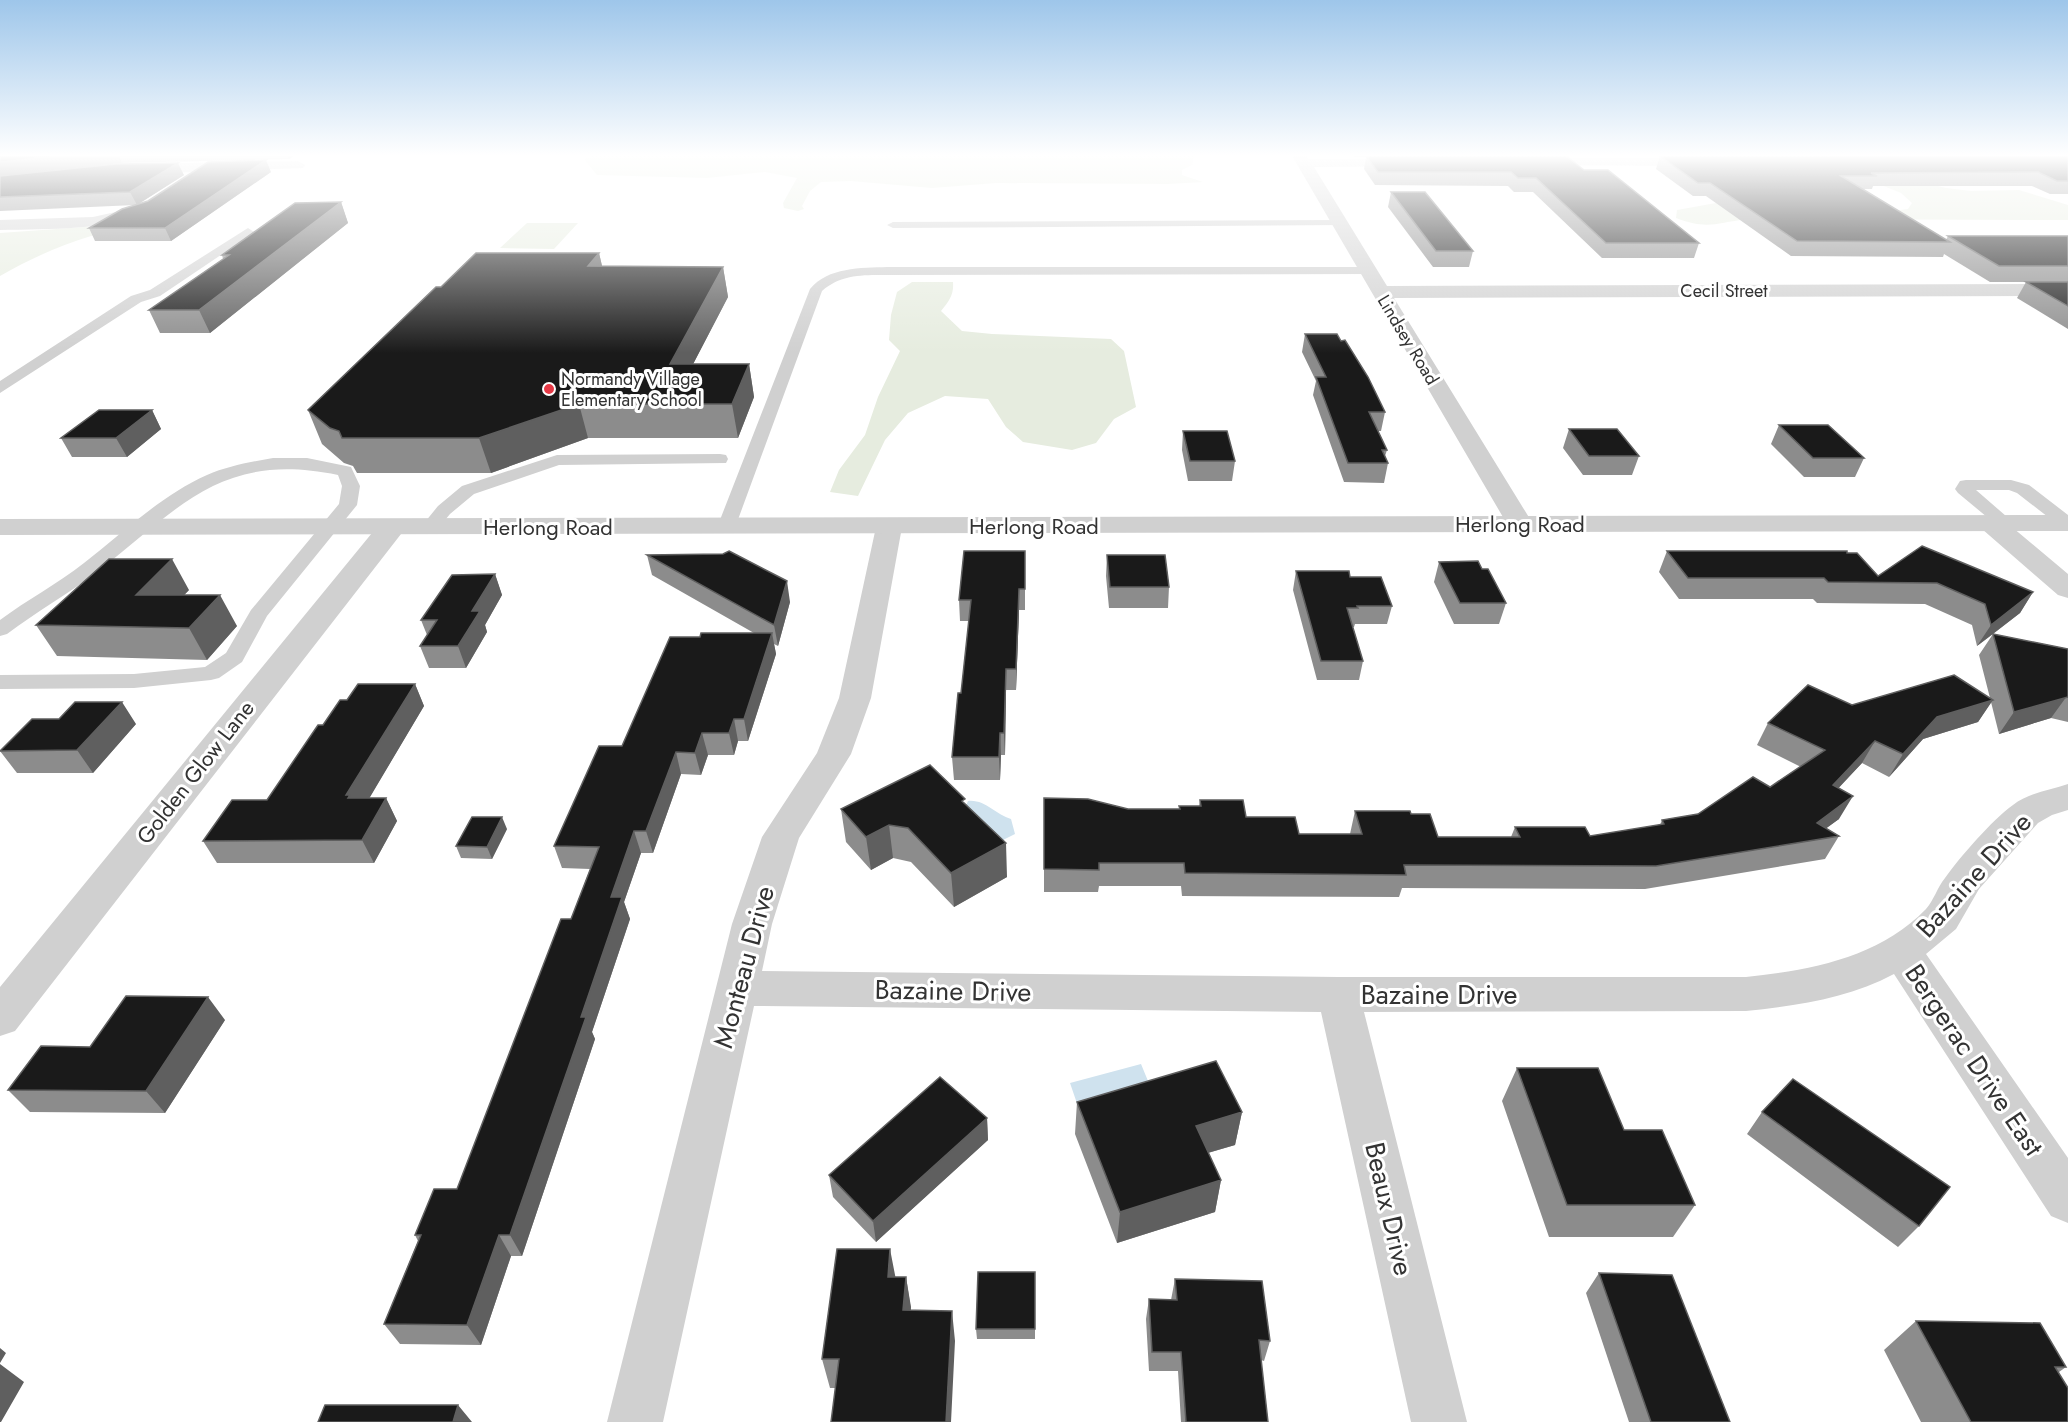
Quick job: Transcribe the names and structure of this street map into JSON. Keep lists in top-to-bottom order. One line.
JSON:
{"streets":{"street":["Cecil Street","Lindsey Road","Herlong Road","Golden Glow Lane","Bazaine Drive","Monteau Drive","Bergerac Drive East","Beaux Drive"]},"crossings":[["Cecil Street","Lindsey Road"],["Lindsey Road","Herlong Road"],["Herlong Road","Golden Glow Lane"],["Herlong Road","Monteau Drive"],["Bazaine Drive","Monteau Drive"],["Bazaine Drive","Bergerac Drive East"],["Bazaine Drive","Beaux Drive"]],"places":["Normandy Village Elementary School"]}
